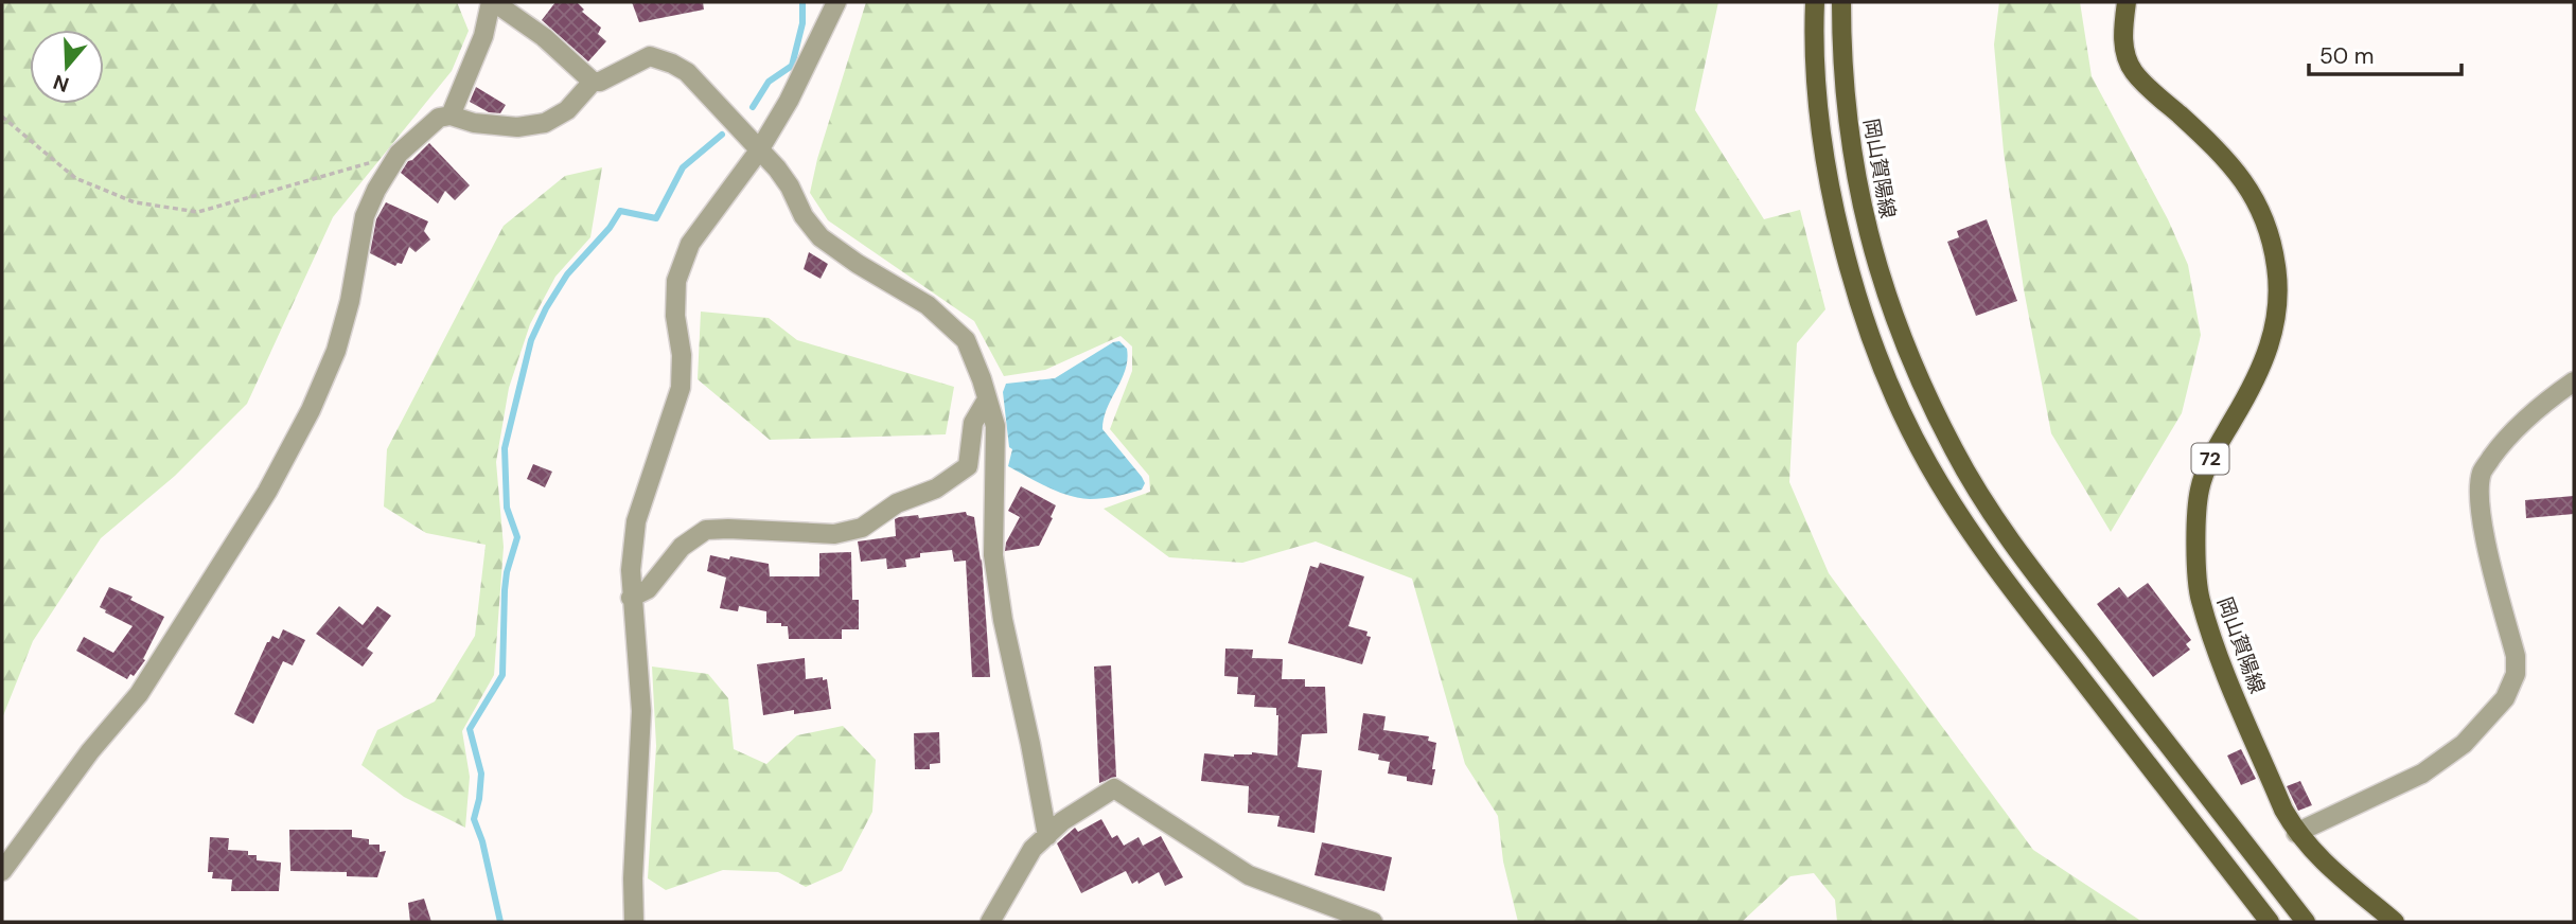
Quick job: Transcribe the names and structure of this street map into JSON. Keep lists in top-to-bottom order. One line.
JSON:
{"streets":{"main road":["岡山賀陽線","72"]},"scale_bar":"50 m","north":"bottom"}
